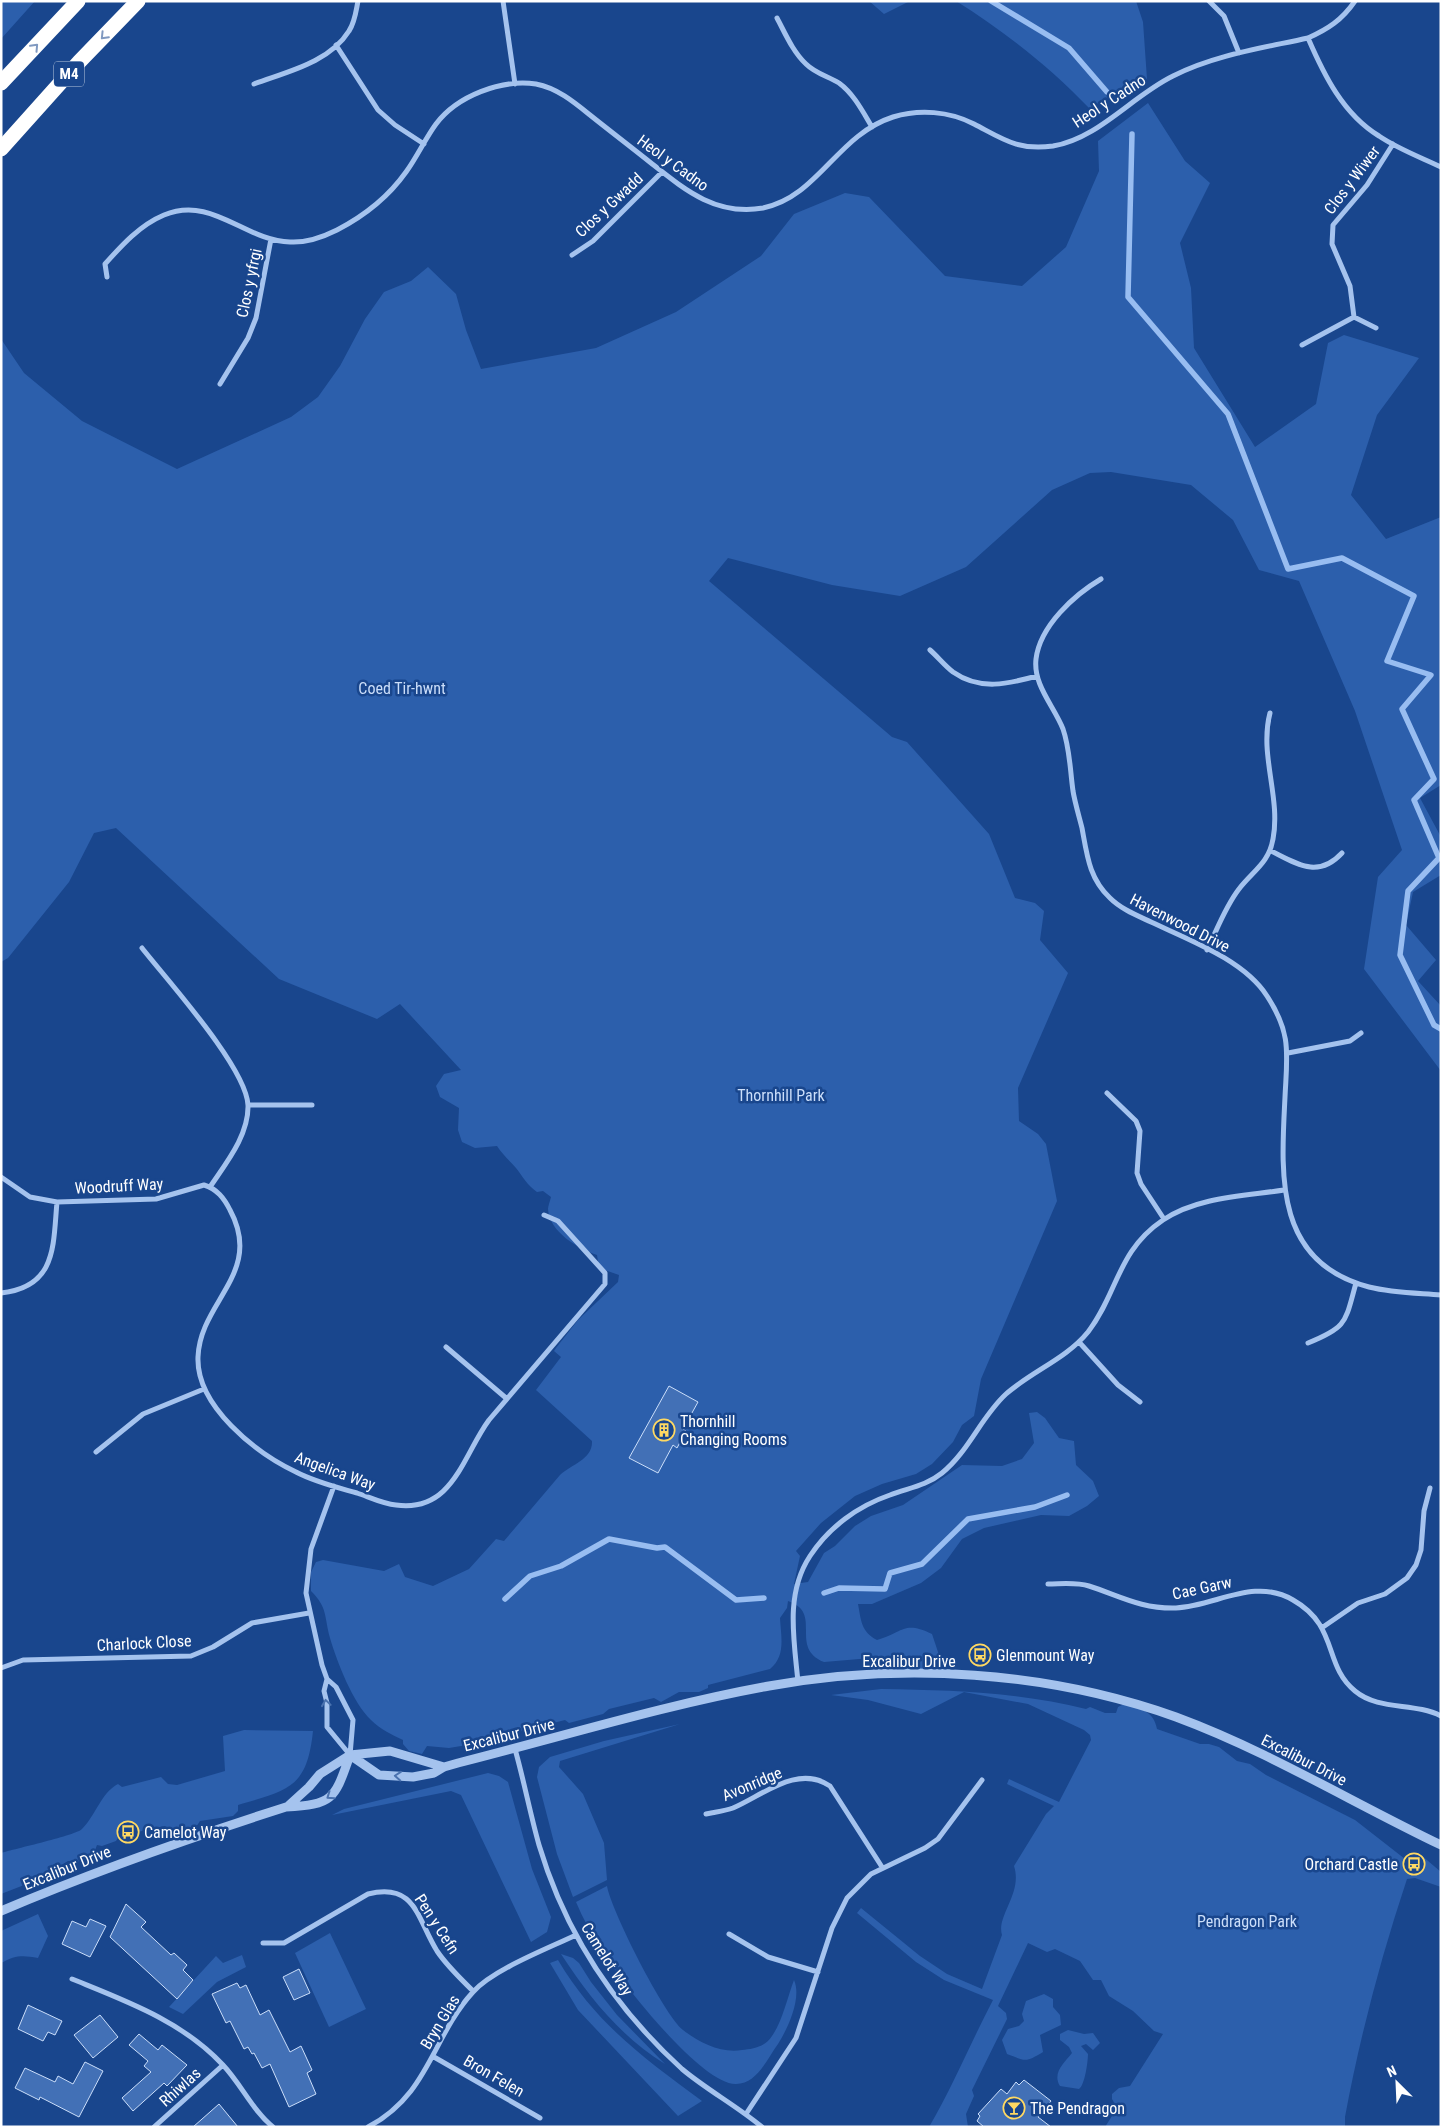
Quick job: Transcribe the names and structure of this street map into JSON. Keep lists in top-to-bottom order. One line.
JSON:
{"streets":{"highway":["M4"],"street":["Heol y Cadno","Clos y Wiwer","Clos y Gwadd","Clos y yfrgi","Havenwood Drive","Woodruff Way","Angelica Way","Cae Garw","Charlock Close","Excalibur Drive","Avonridge","Pen y Cefn","Camelot Way","Bryn Glas","Bron Felen","Rhiwlas"]},"crossings":[["Heol y Cadno","Clos y Gwadd"],["Heol y Cadno","Clos y yfrgi"],["Woodruff Way","Angelica Way"],["Excalibur Drive","Camelot Way"],["Pen y Cefn","Bryn Glas"],["Camelot Way","Bryn Glas"],["Bryn Glas","Bron Felen"]],"parks":["Coed Tir-hwnt","Thornhill Park","Pendragon Park"],"places":{"building":["Thornhill Changing Rooms"],"bus stop":["Glenmount Way","Camelot Way","Orchard Castle"],"bar":["The Pendragon"]},"north":"top left"}
